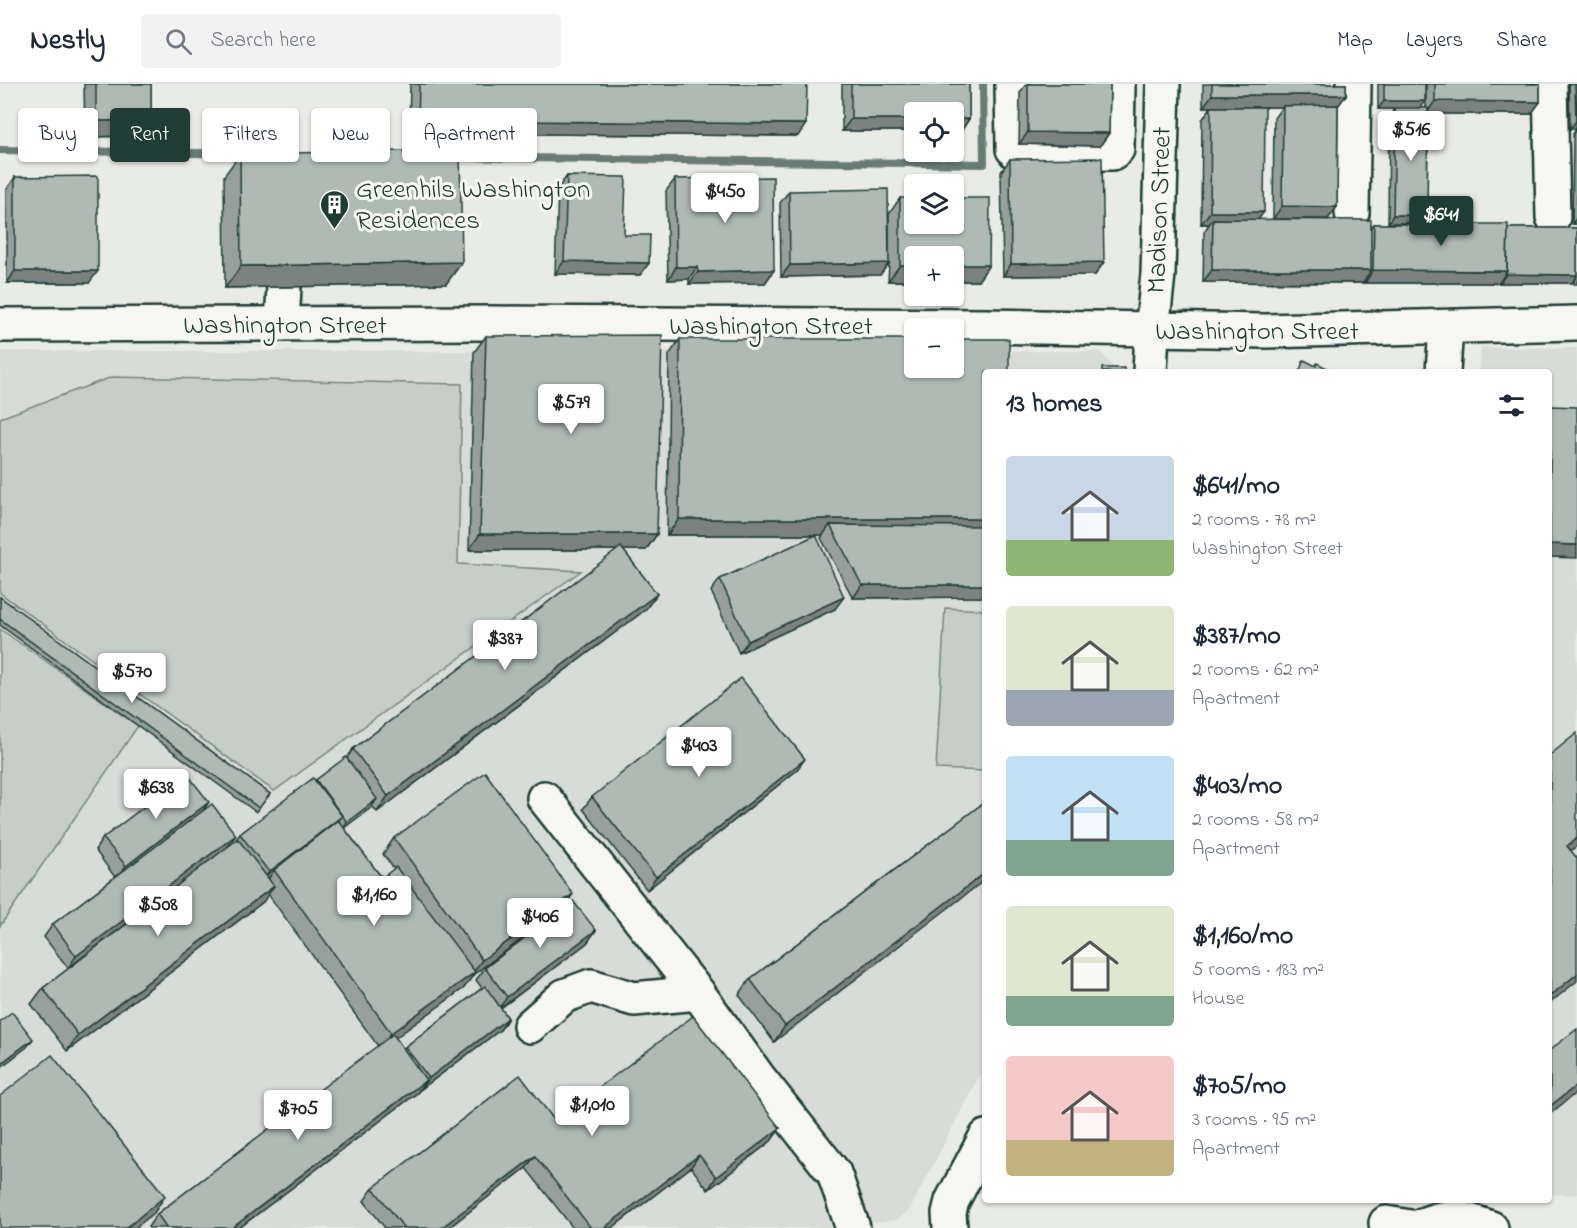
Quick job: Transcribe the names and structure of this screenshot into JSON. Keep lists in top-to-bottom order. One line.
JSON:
{"streets":{"street":["Madison Street","Washington Street"]},"crossings":[["Madison Street","Washington Street"]],"places":{"building":["Greenhils Washington Residences"]},"page":{"header":"Nestly","search":"Search here","nav":["Map","Layers","Share"],"map_buttons":["+","−"],"chip":["Buy","Rent","Filters","New","Apartment"],"price":["$516","$450","$641","$579","$387","$570","$403","$638","$1,160","$508","$406","$1,010","$705"],"heading":"13 homes","list":[{"name":"$641/mo","note":"2 rooms · 78 m² · Washington Street"},{"name":"$387/mo","note":"2 rooms · 62 m² · Apartment"},{"name":"$403/mo","note":"2 rooms · 58 m² · Apartment"},{"name":"$1,160/mo","note":"5 rooms · 183 m² · House"},{"name":"$705/mo","note":"3 rooms · 95 m² · Apartment"}]}}
